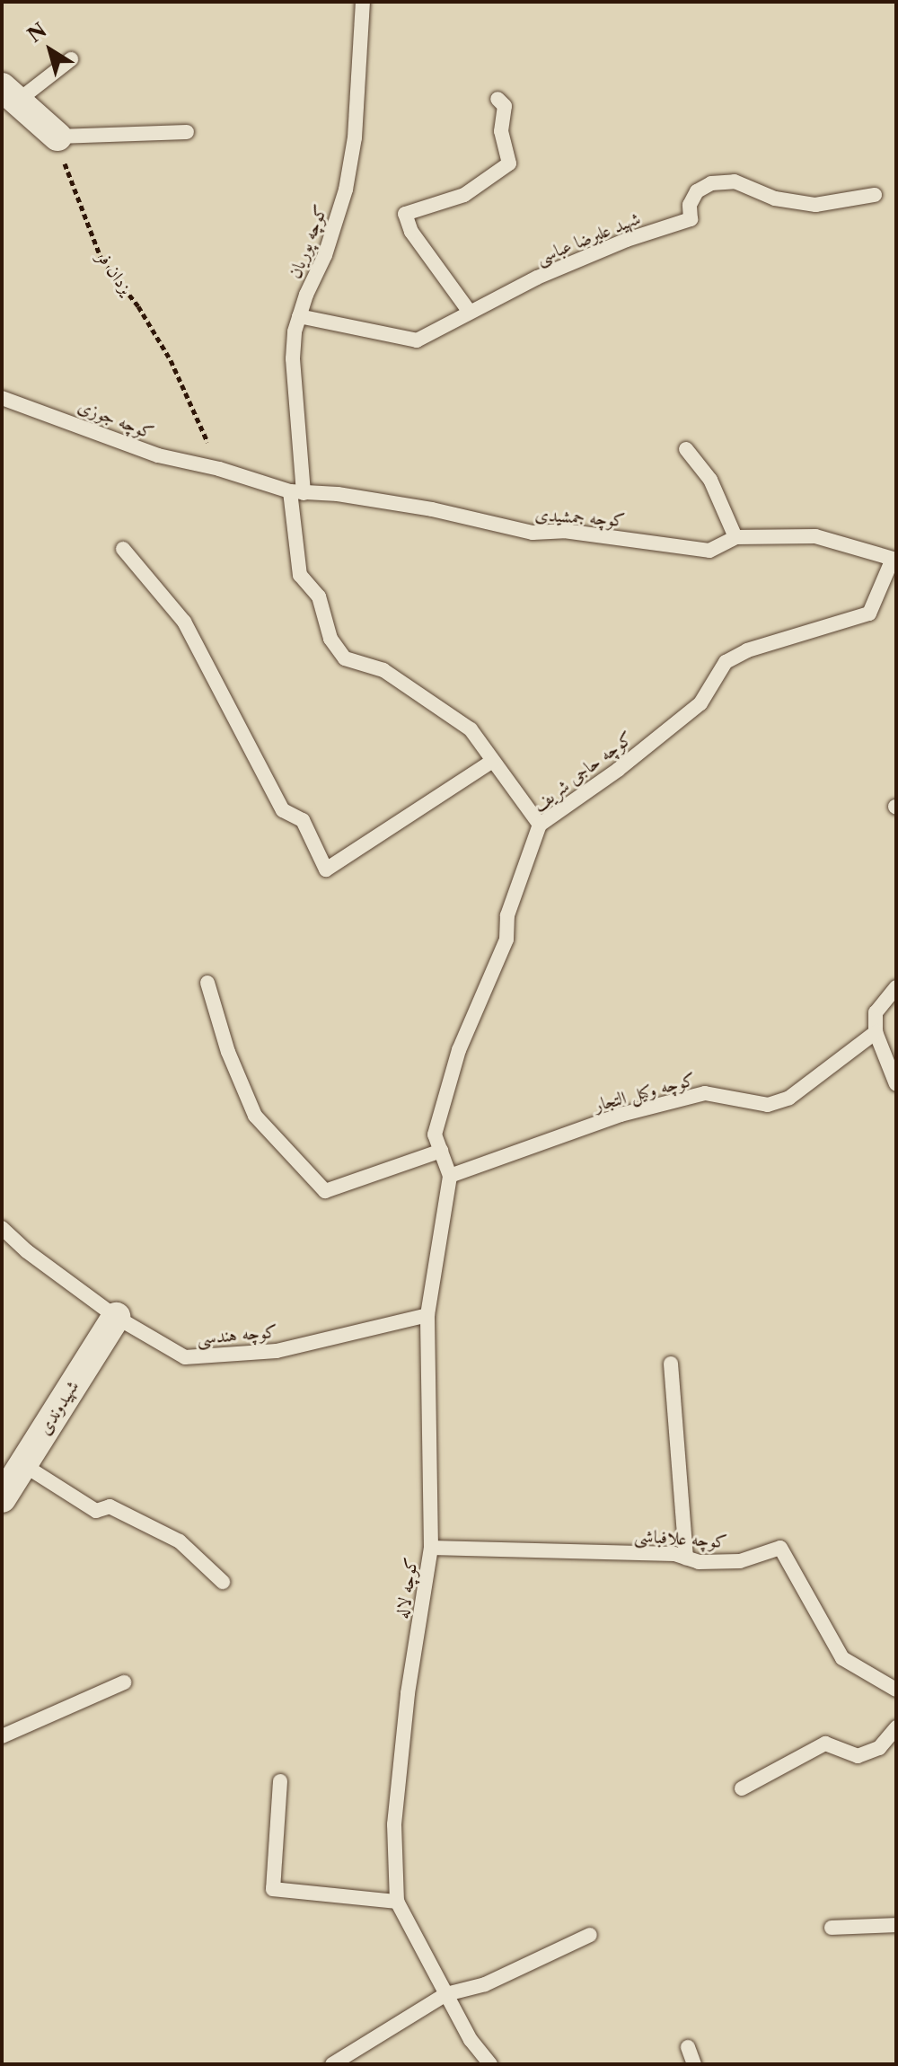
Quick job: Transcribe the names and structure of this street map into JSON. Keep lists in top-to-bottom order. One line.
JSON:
{"streets":{"street":["شهیدوندی"],"lane":["شهید علیرضا عباسی","کوچه پوریان","کوچه جوزی","کوچه جمشیدی","کوچه حاجی شریف","کوچه وکیل التجار","کوچه هندسی","کوچه علافباشی","کوچه لاله"],"path":["یزدان فر"]},"crossings":[["شهید علیرضا عباسی","کوچه پوریان"],["کوچه پوریان","کوچه جمشیدی"],["کوچه پوریان","کوچه حاجی شریف"],["یزدان فر","کوچه جوزی"],["یزدان فر","کوچه جمشیدی"],["کوچه جوزی","کوچه جمشیدی"],["کوچه جمشیدی","کوچه حاجی شریف"],["کوچه حاجی شریف","کوچه وکیل التجار"],["کوچه حاجی شریف","کوچه لاله"],["کوچه وکیل التجار","کوچه لاله"],["کوچه هندسی","شهیدوندی"],["کوچه هندسی","کوچه لاله"],["کوچه علافباشی","کوچه لاله"]],"north":"top left"}
